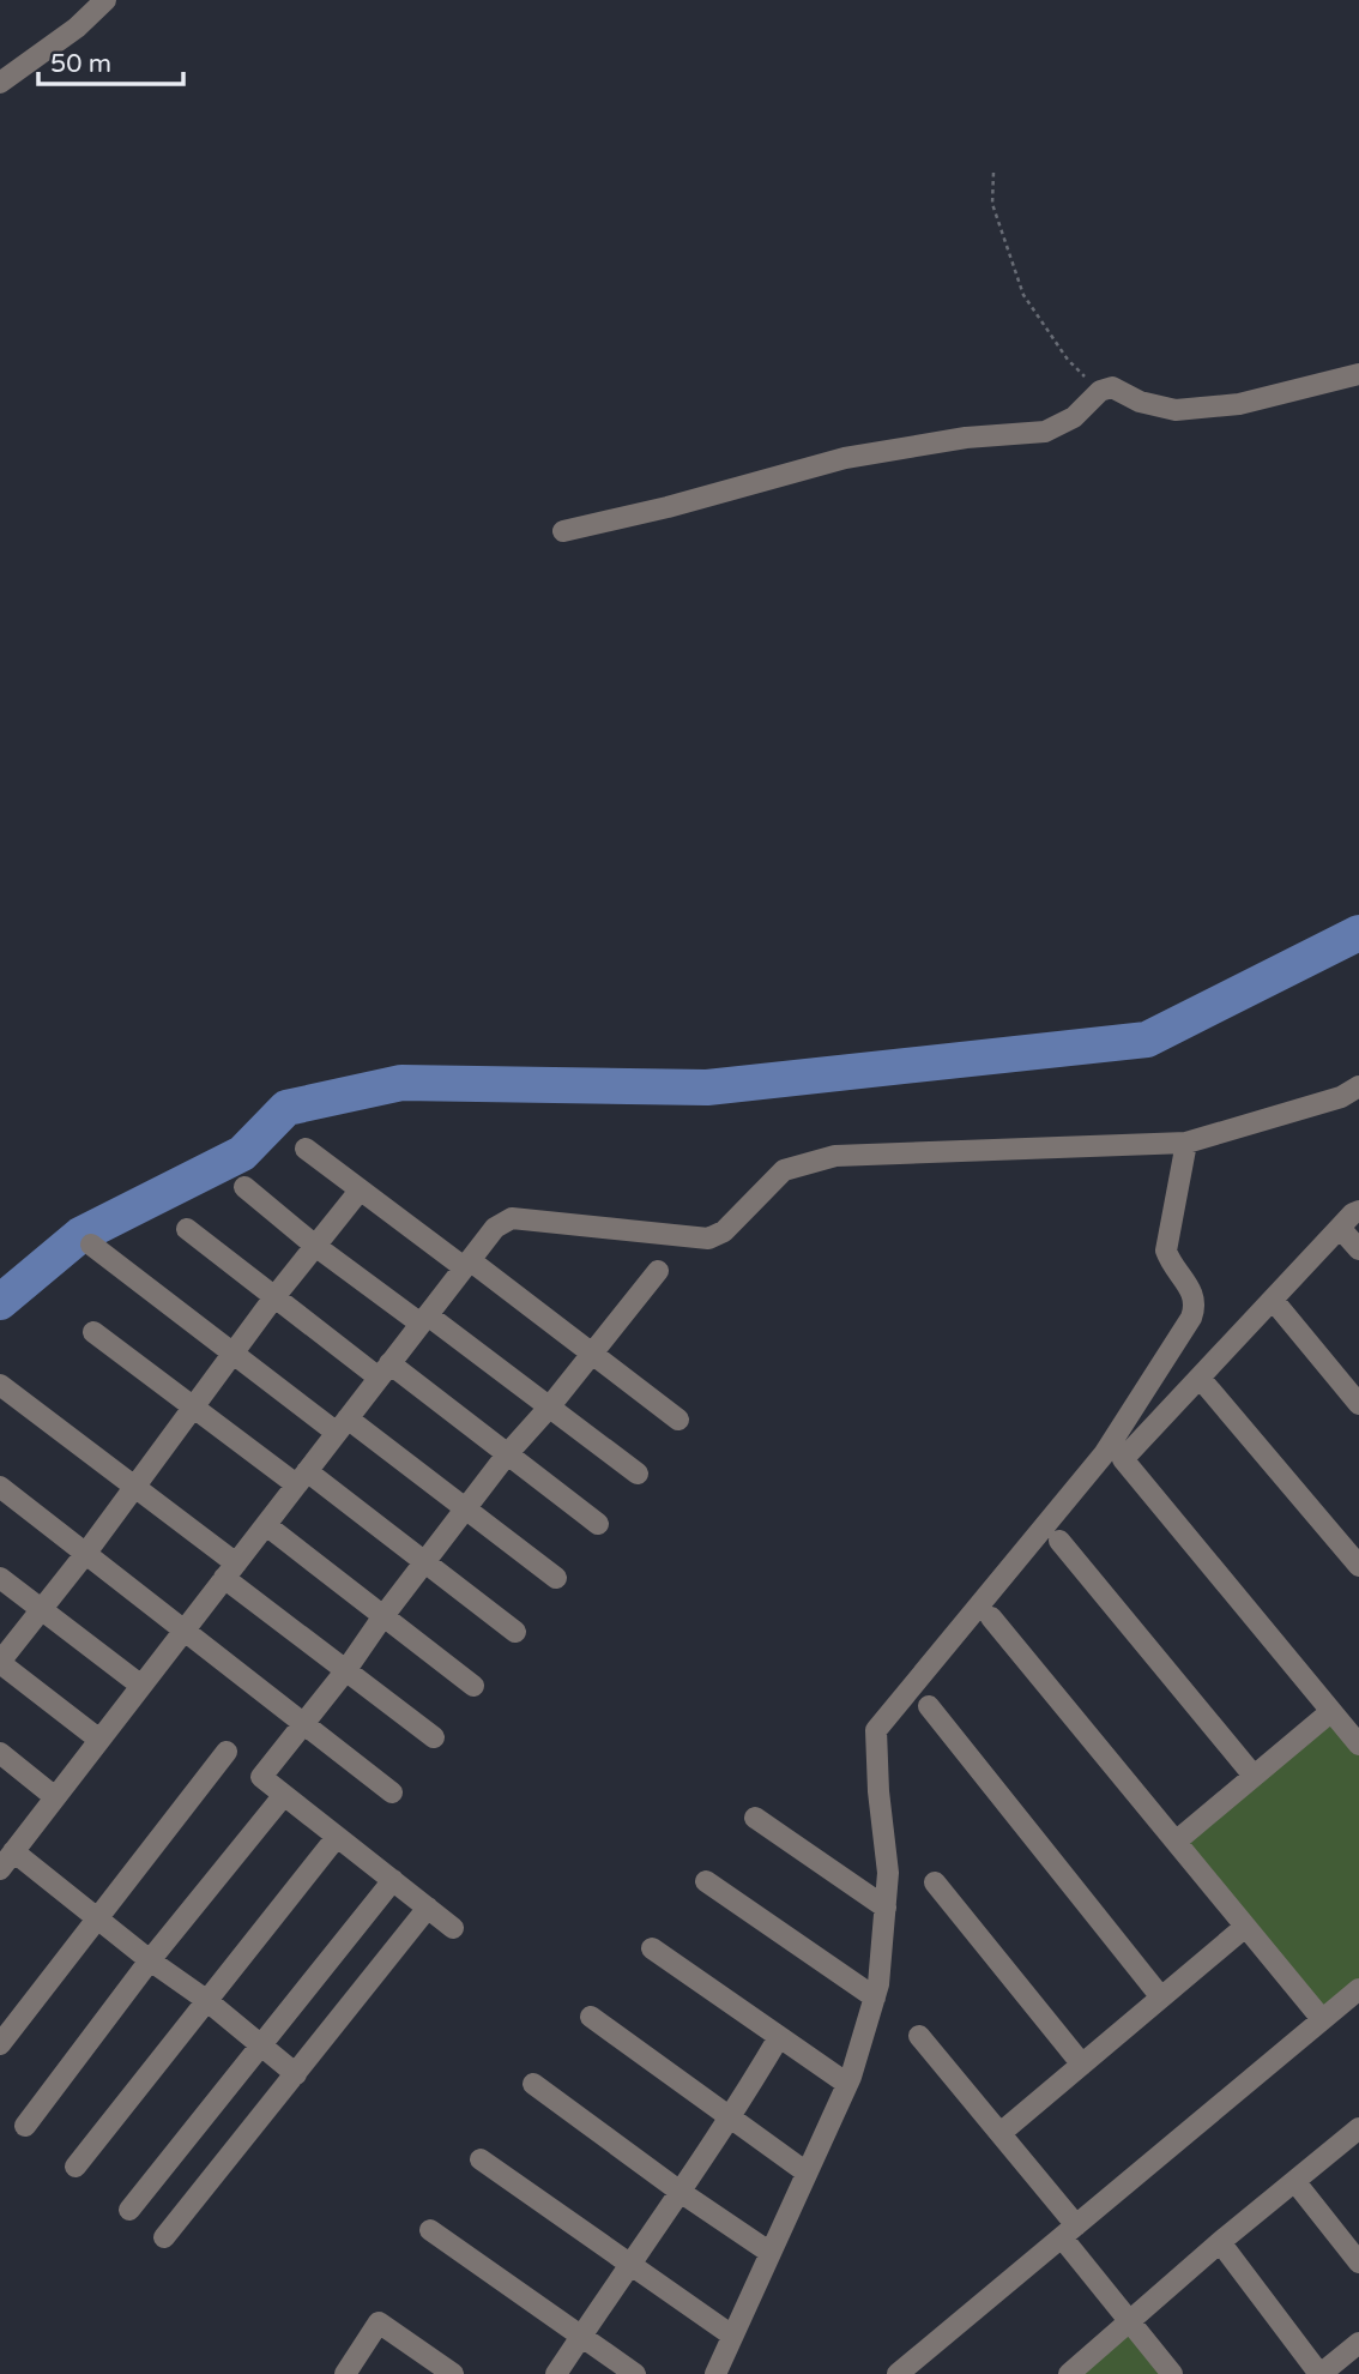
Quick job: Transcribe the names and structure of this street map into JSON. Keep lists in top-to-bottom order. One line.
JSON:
{"scale_bar":"50 m"}
